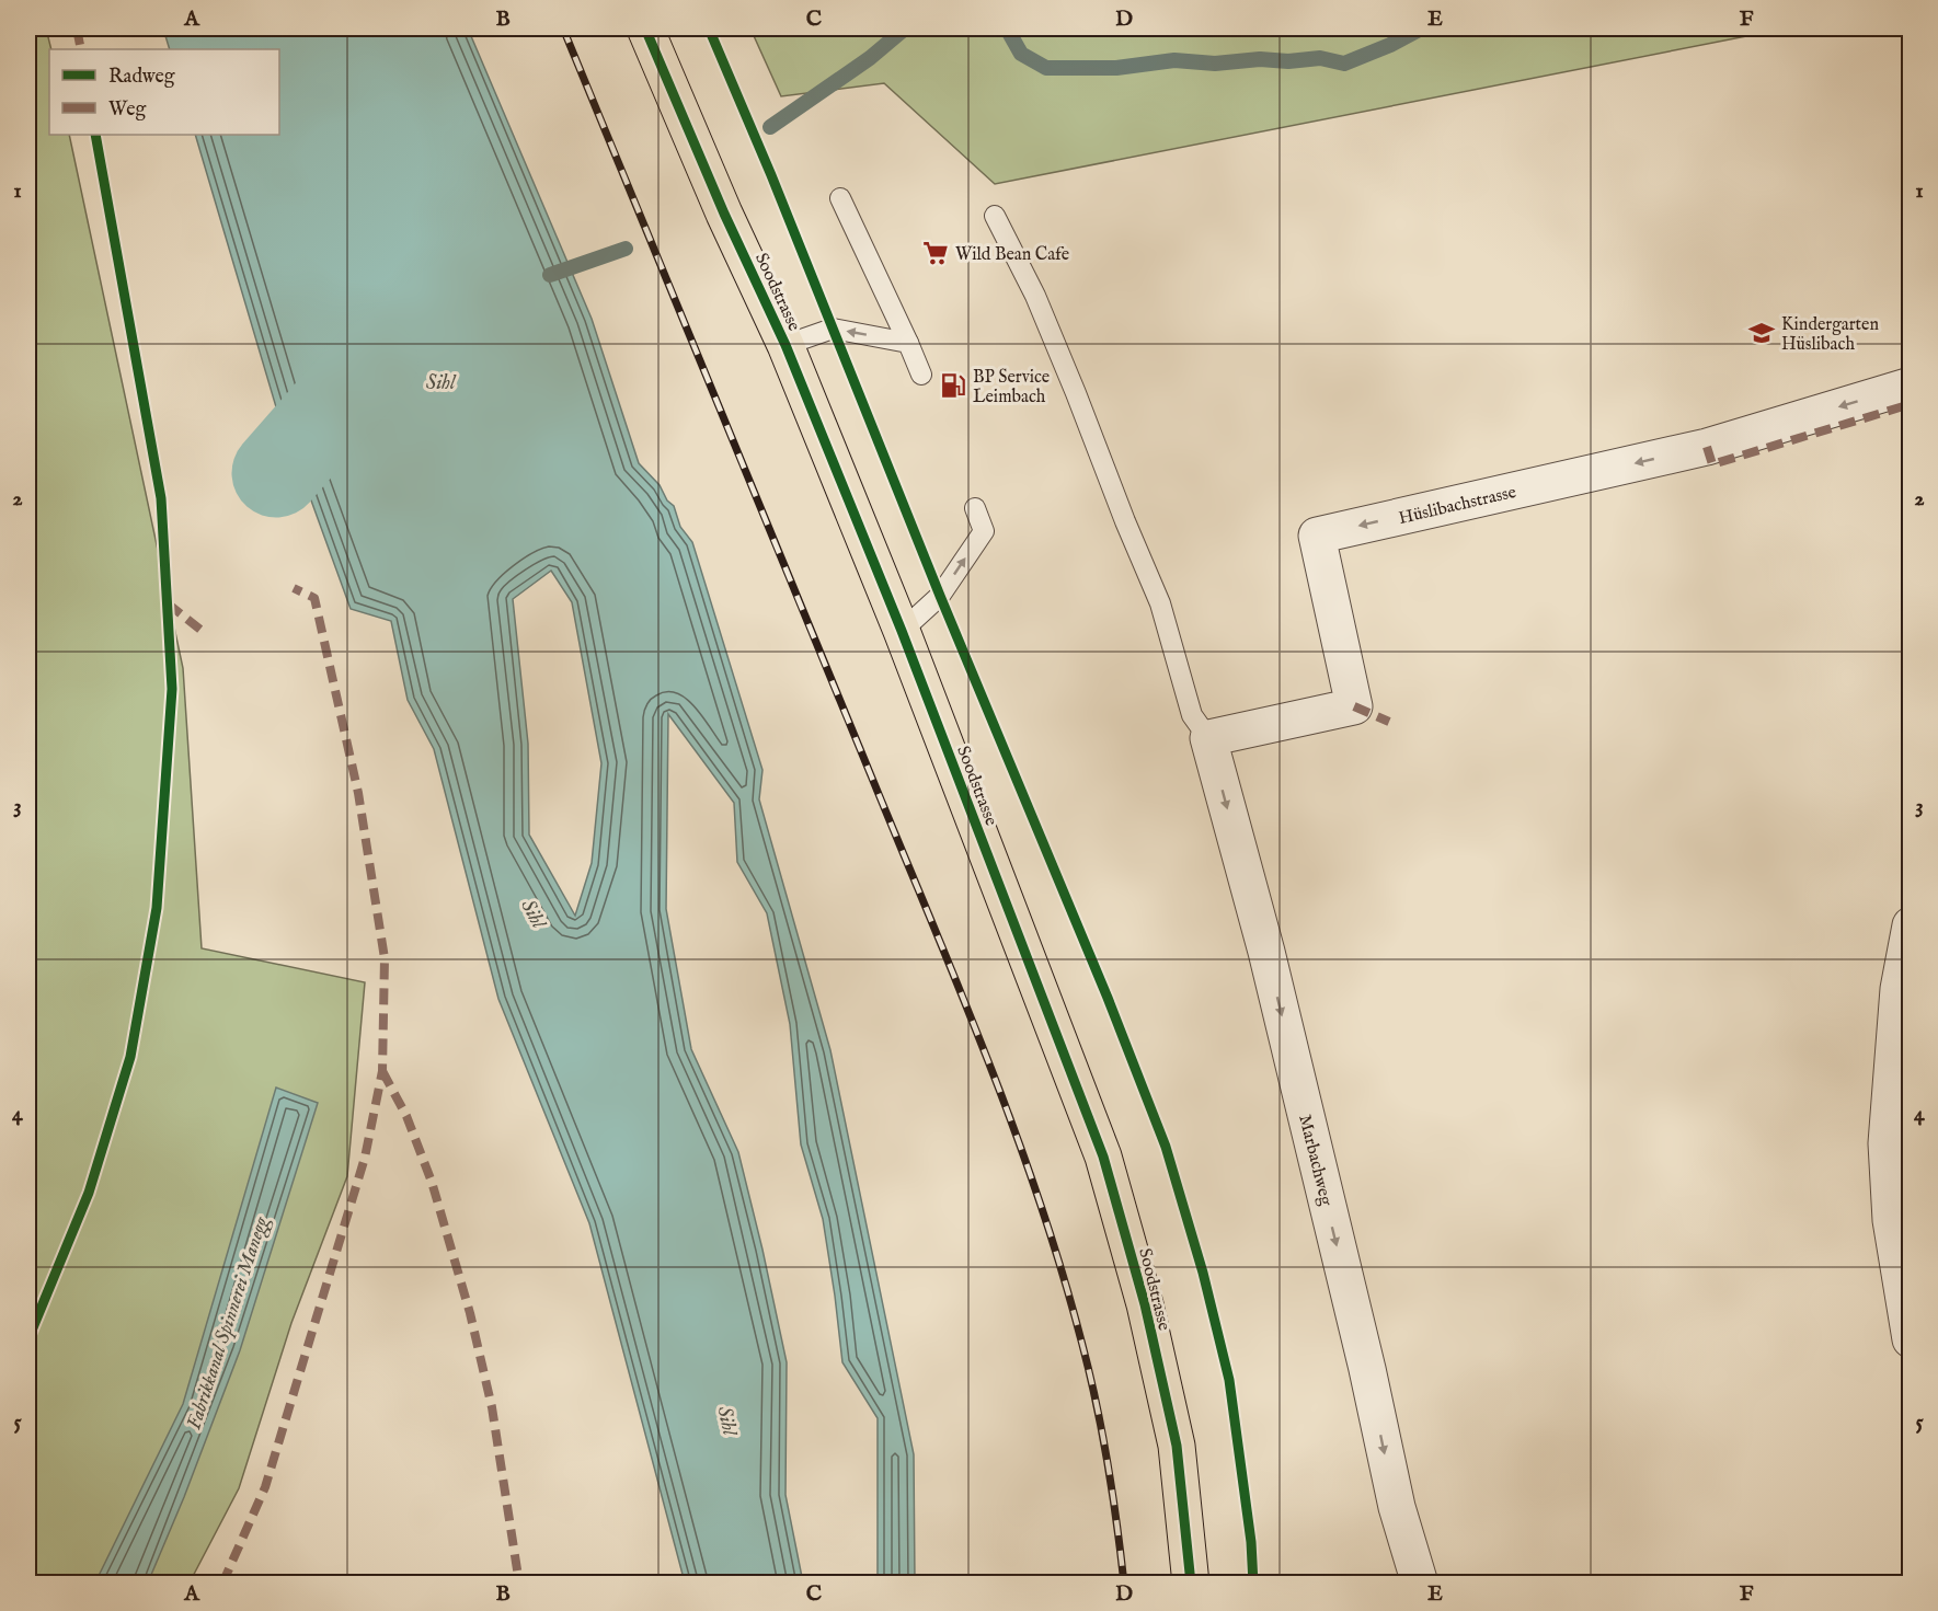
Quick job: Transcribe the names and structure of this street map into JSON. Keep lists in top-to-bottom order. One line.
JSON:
{"streets":{"main road":["Soodstrasse"],"street":["Hüslibachstrasse","Marbachweg"]},"crossings":[["Hüslibachstrasse","Marbachweg"]],"one_way":["Hüslibachstrasse","Marbachweg"],"water":["Sihl","Fabrikkanal Spinnerei Manegg"],"places":{"supermarket":["Wild Bean Cafe"],"school or university":["Kindergarten Hüslibach"],"fuel station":["BP Service Leimbach"]},"legend":["Radweg","Weg"],"grid":{"columns":["A","B","C","D","E","F"],"rows":["1","2","3","4","5"]}}
